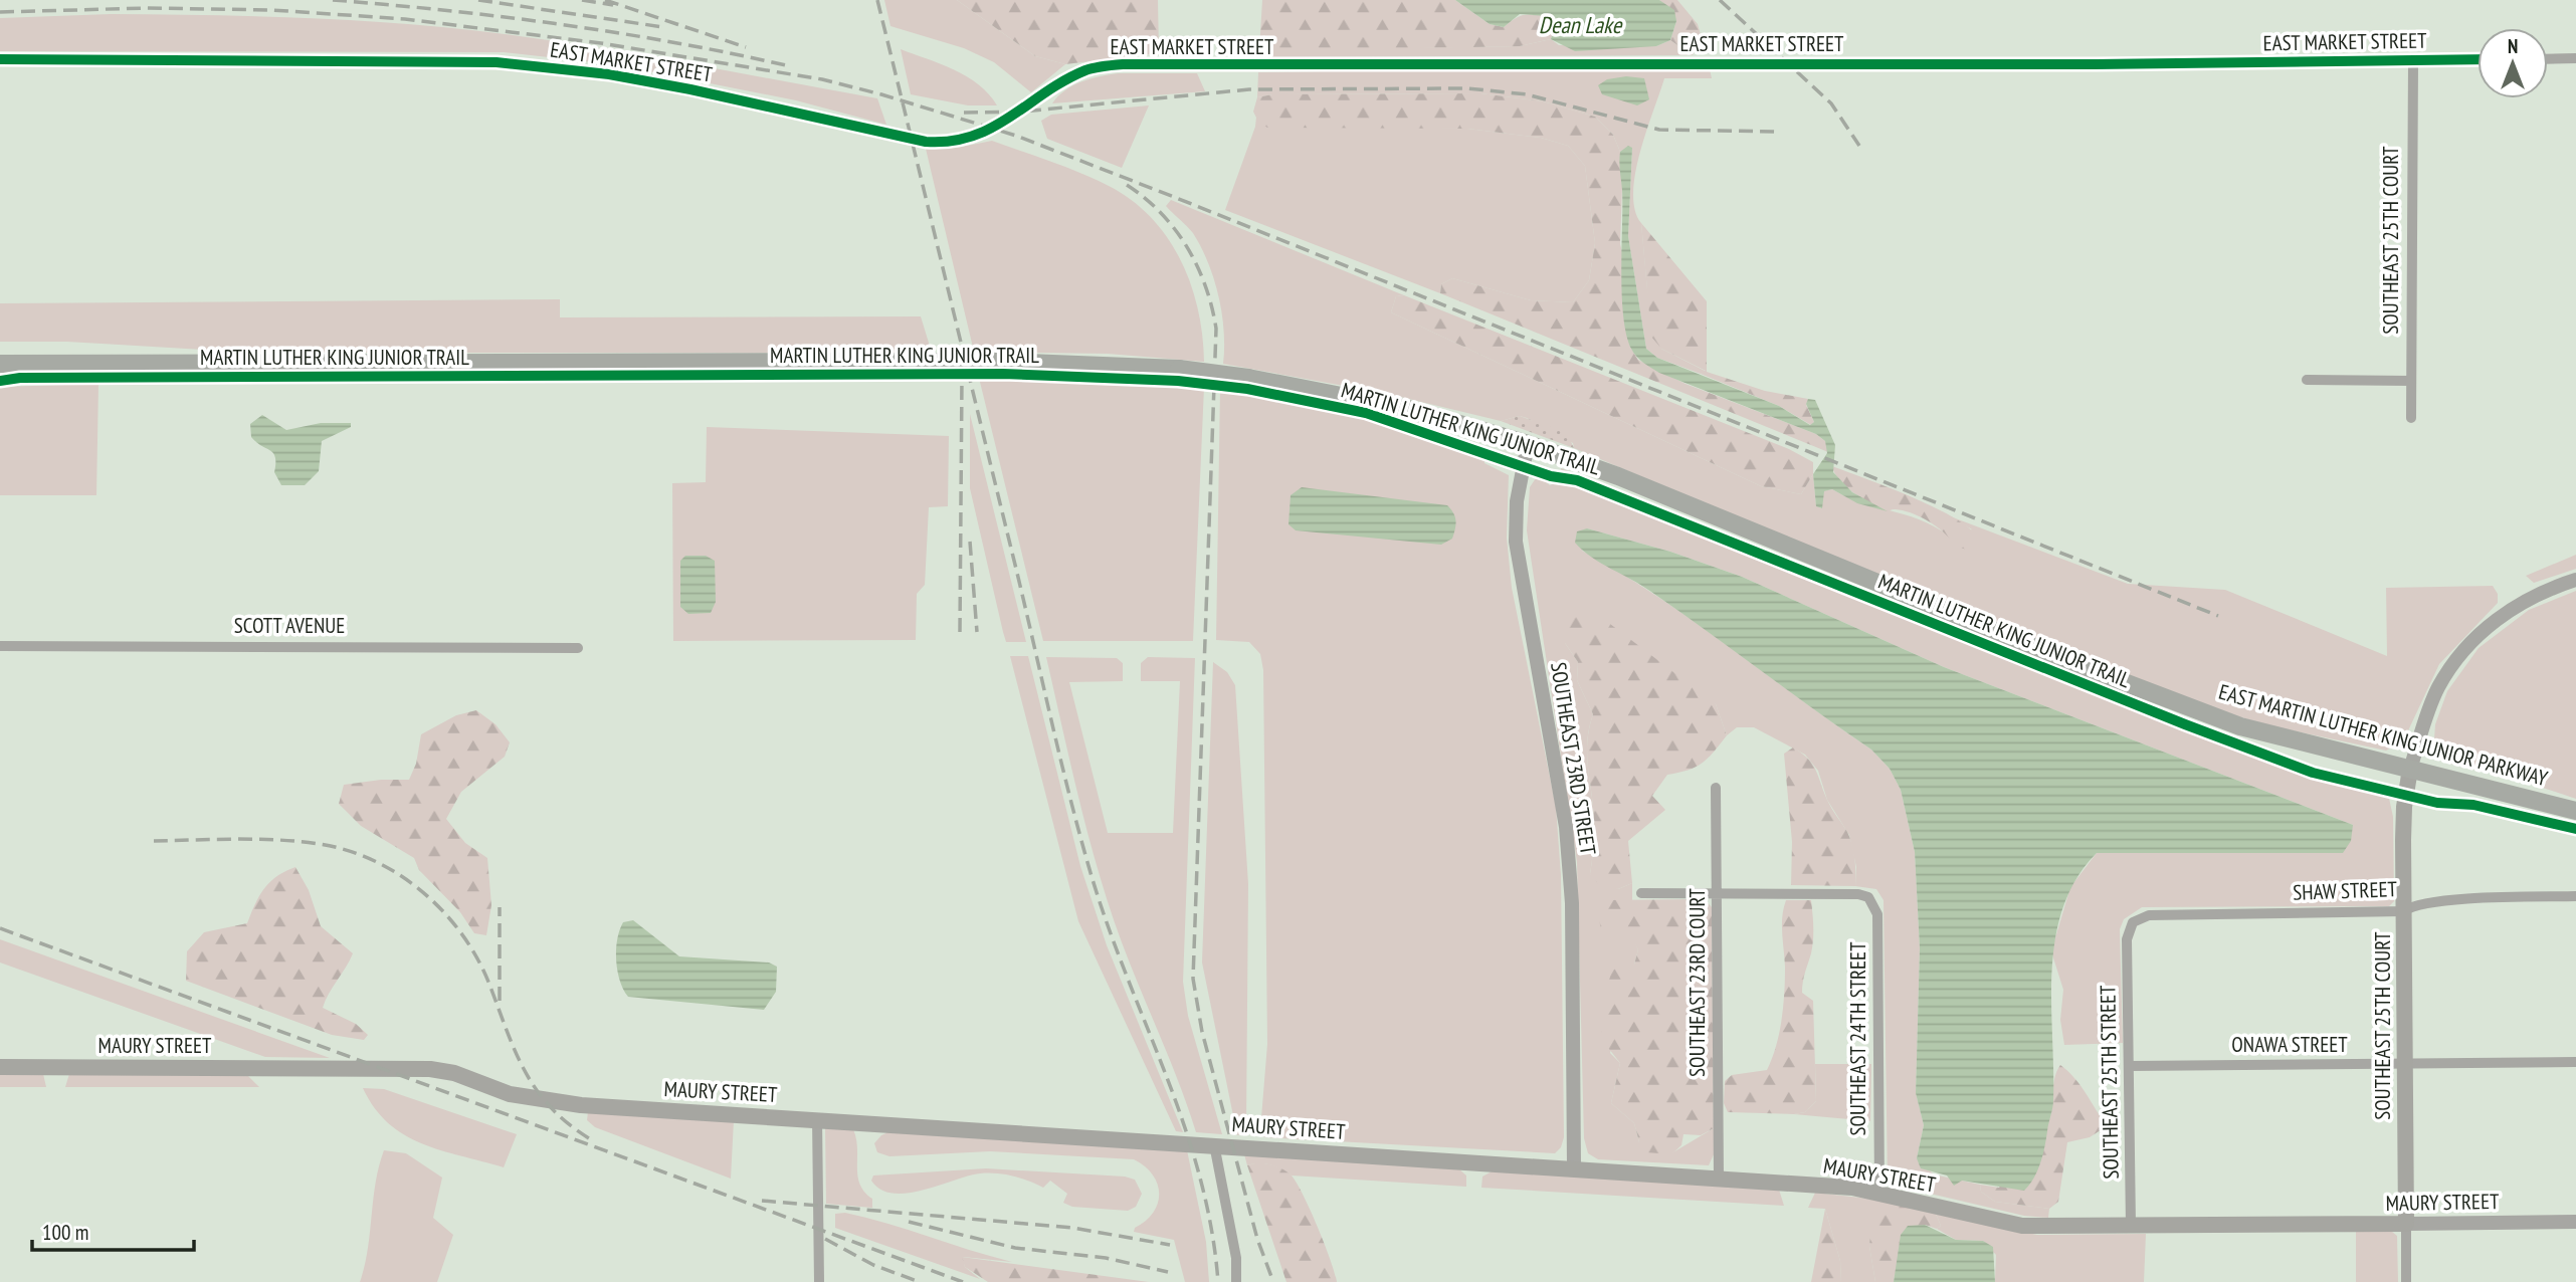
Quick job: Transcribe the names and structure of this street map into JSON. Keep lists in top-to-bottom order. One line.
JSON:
{"streets":{"main road":["SOUTHEAST 25TH COURT","EAST MARTIN LUTHER KING JUNIOR PARKWAY","MAURY STREET"],"street":["EAST MARKET STREET","SCOTT AVENUE","SOUTHEAST 23RD STREET","SHAW STREET","SOUTHEAST 23RD COURT","SOUTHEAST 24TH STREET","ONAWA STREET","SOUTHEAST 25TH STREET"],"cycle path":["MARTIN LUTHER KING JUNIOR TRAIL"]},"crossings":[["EAST MARKET STREET","SOUTHEAST 25TH COURT"],["SOUTHEAST 25TH COURT","EAST MARTIN LUTHER KING JUNIOR PARKWAY"],["SOUTHEAST 25TH COURT","SHAW STREET"],["SOUTHEAST 25TH COURT","ONAWA STREET"],["SOUTHEAST 25TH COURT","MAURY STREET"],["EAST MARTIN LUTHER KING JUNIOR PARKWAY","SOUTHEAST 23RD STREET"],["SOUTHEAST 23RD STREET","MAURY STREET"],["SHAW STREET","SOUTHEAST 25TH STREET"],["SOUTHEAST 23RD COURT","SOUTHEAST 24TH STREET"],["SOUTHEAST 23RD COURT","MAURY STREET"],["SOUTHEAST 24TH STREET","MAURY STREET"],["ONAWA STREET","SOUTHEAST 25TH STREET"],["MAURY STREET","SOUTHEAST 25TH STREET"]],"water":["Dean Lake"],"scale_bar":"100 m","north":"top"}
